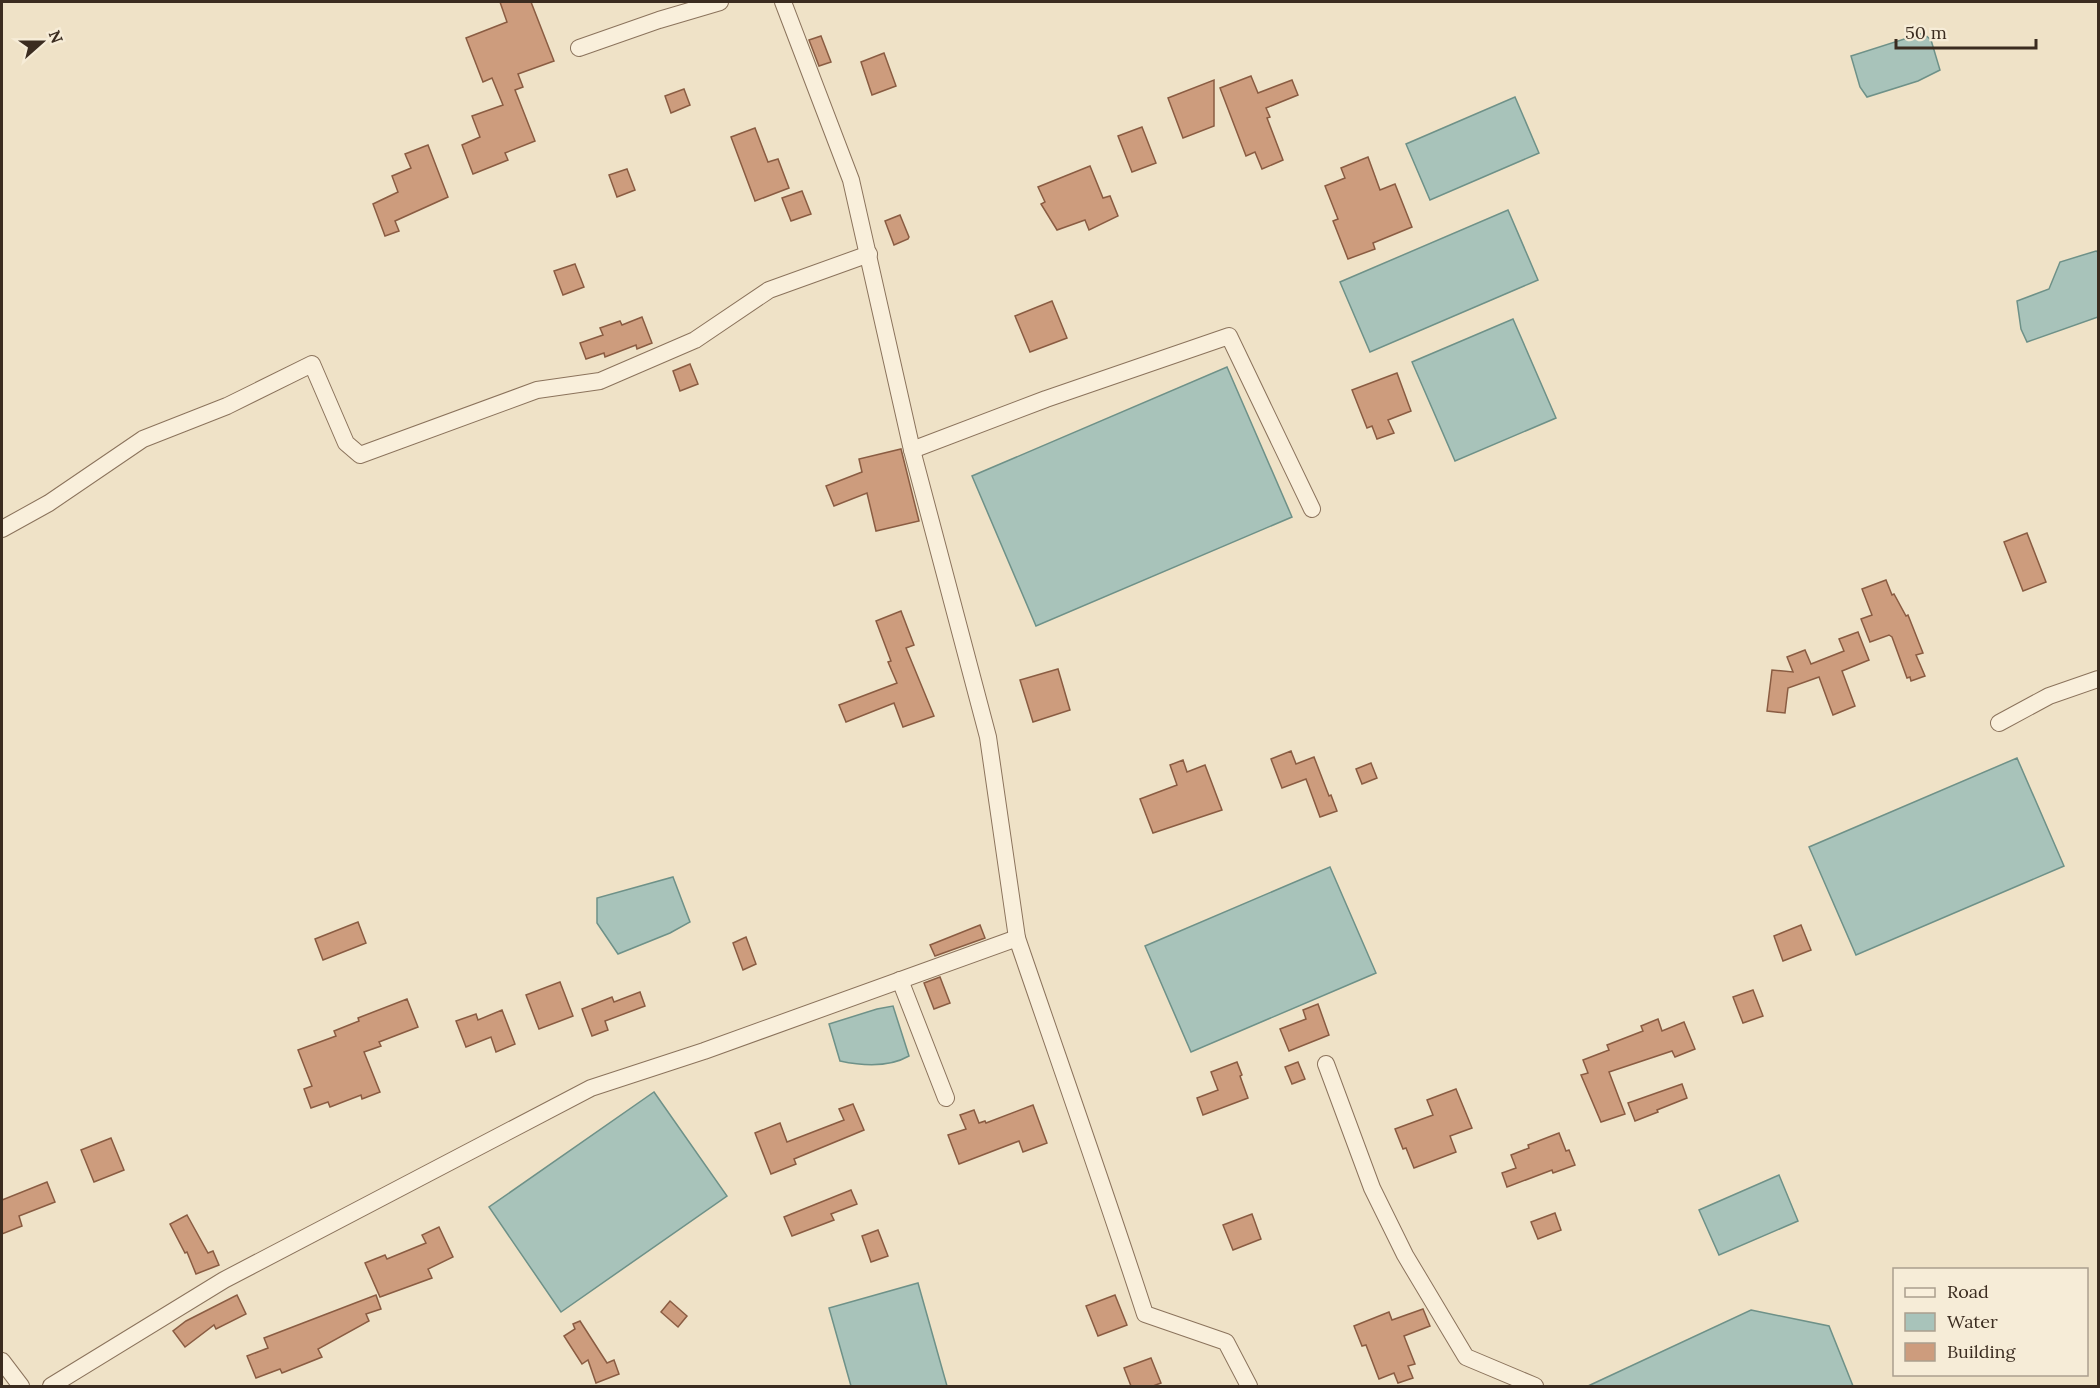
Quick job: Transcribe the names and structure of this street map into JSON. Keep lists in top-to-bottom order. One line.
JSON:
{"legend":["Road","Water","Building"],"scale_bar":"50 m","north":"right"}
